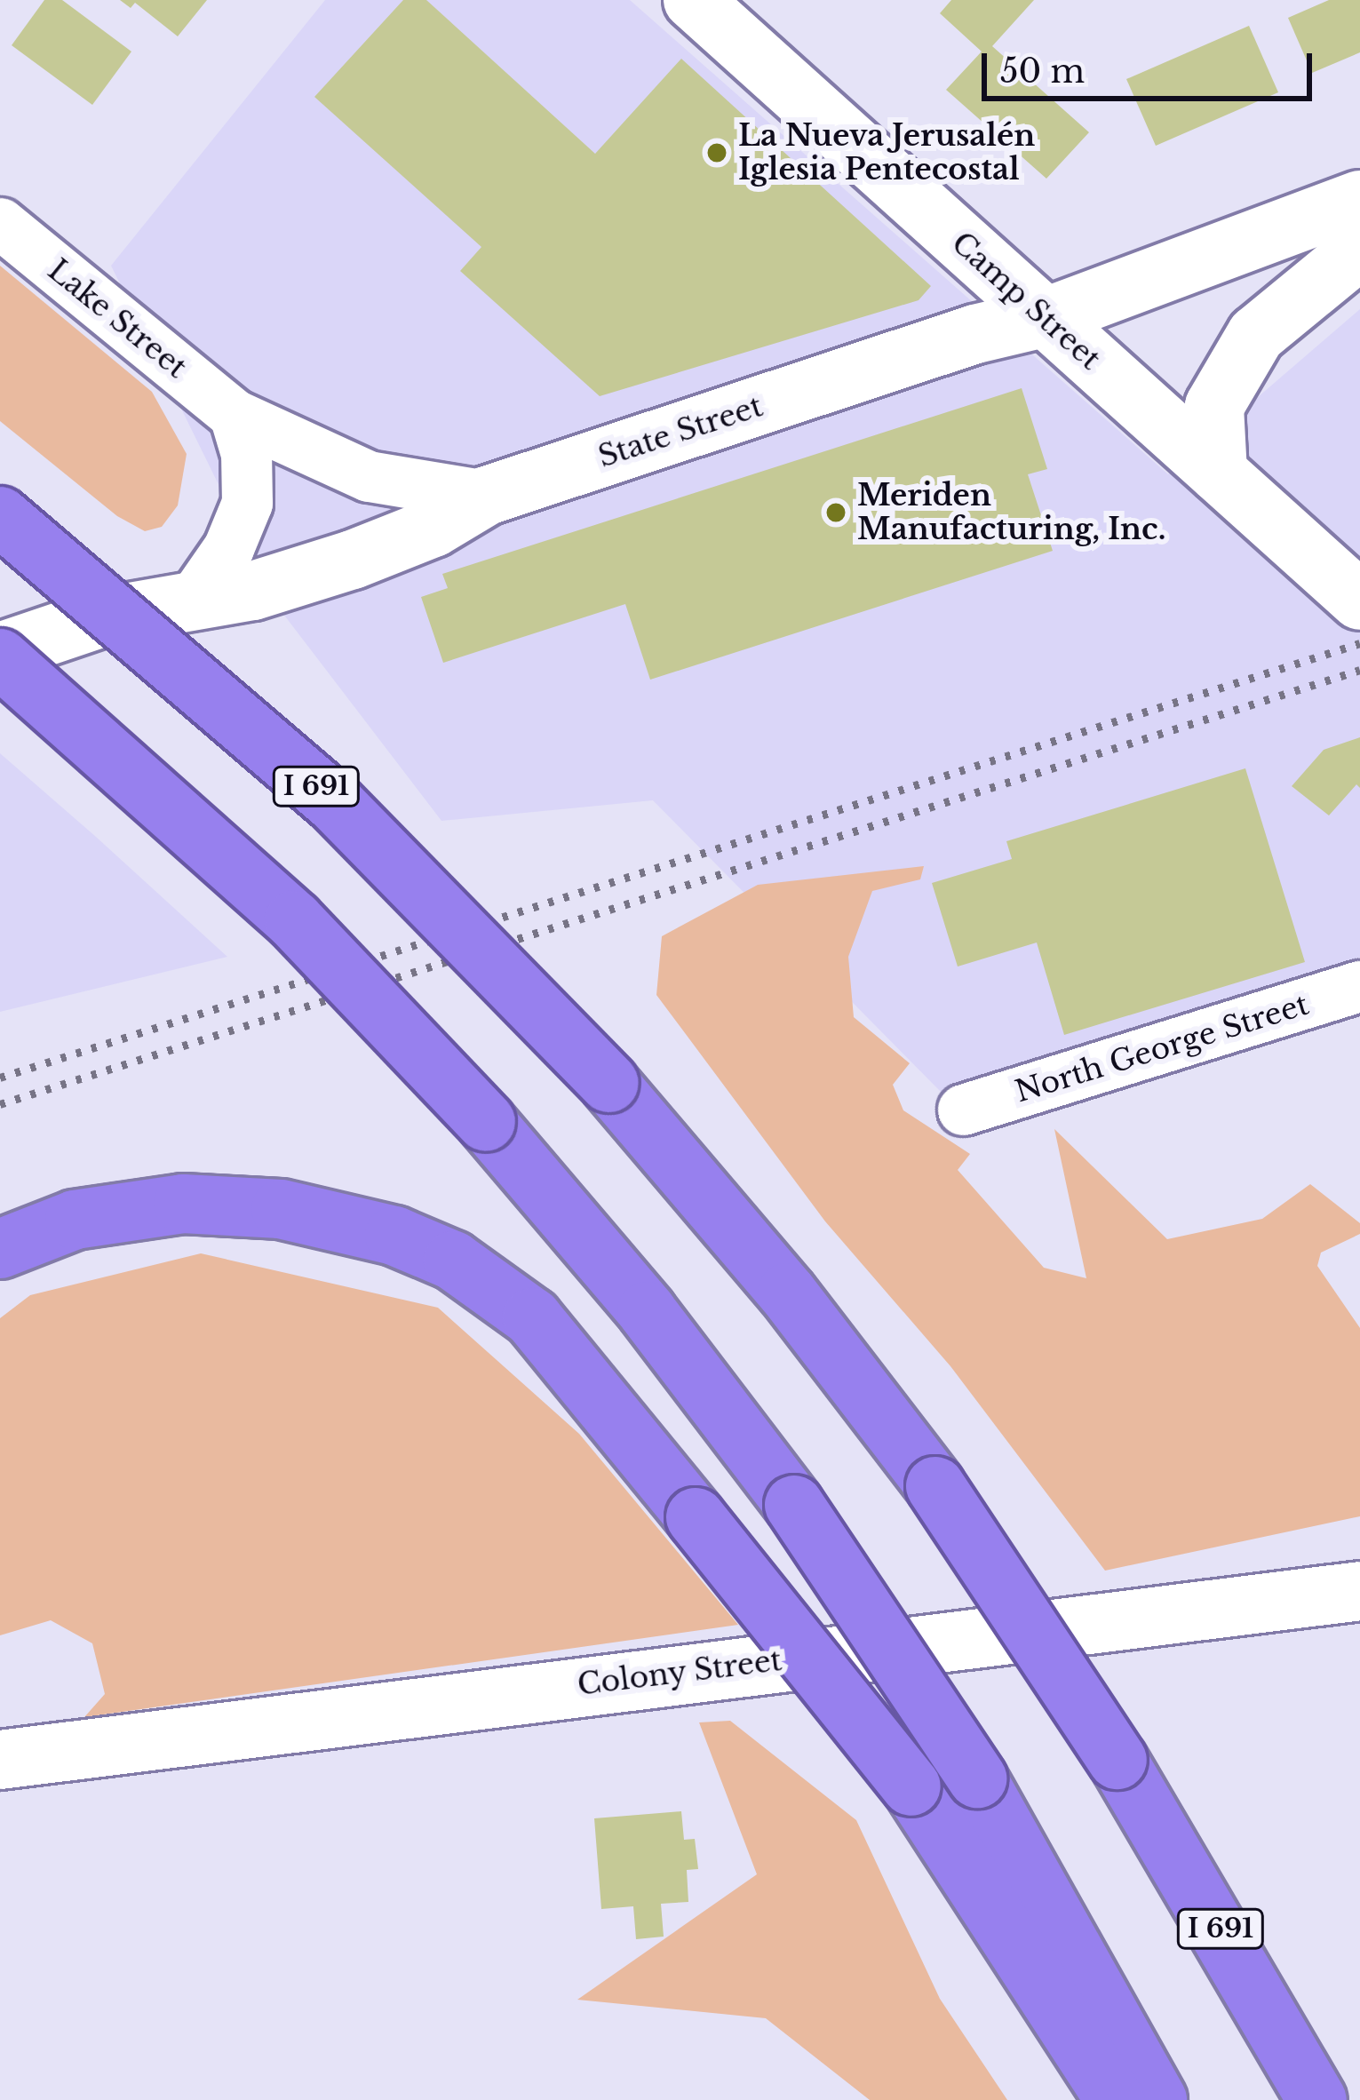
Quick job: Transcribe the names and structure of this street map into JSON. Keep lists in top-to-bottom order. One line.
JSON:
{"streets":{"highway":["I 691"],"street":["Camp Street","Lake Street","State Street","North George Street","Colony Street"]},"crossings":[["Camp Street","State Street"],["Lake Street","State Street"]],"places":["La Nueva Jerusalén Iglesia Pentecostal","Meriden Manufacturing, Inc."],"scale_bar":"50 m"}
